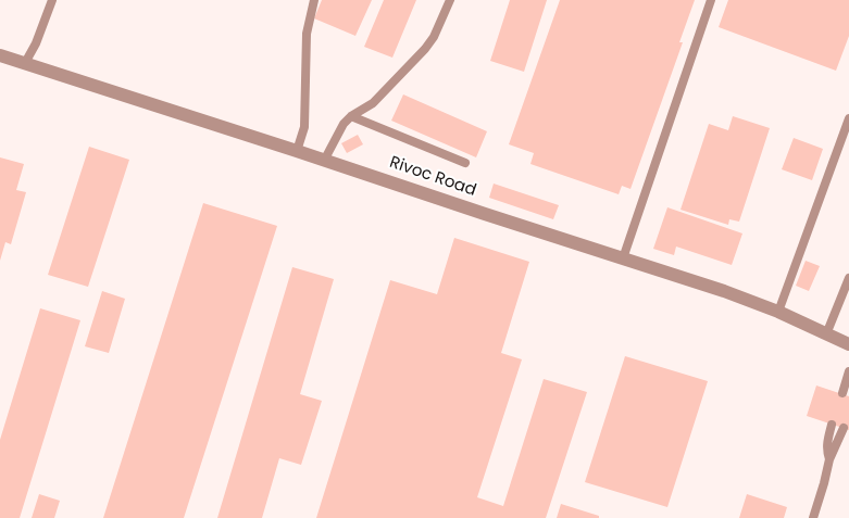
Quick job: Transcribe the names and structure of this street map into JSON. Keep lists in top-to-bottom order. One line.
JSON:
{"streets":{"street":["Rivoc Road"]}}
